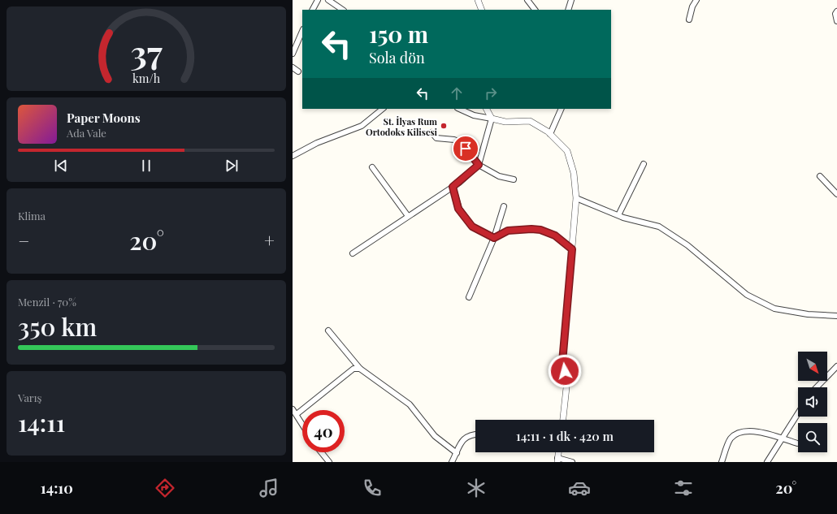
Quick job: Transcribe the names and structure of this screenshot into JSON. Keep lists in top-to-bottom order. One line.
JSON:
{"places":["St. İlyas Rum Ortodoks Kilisesi"],"north":"bottom right","page":{"turn":["150 m","Sola dön"],"song":["Paper Moons","Ada Vale"],"tile":["Klima",["Menzil · 70%","350 km"],["Varış","14:11"]],"heat":["−","20°","+"],"limit":"40","trip":"14:11 · 1 dk · 420 m","tabs":["14:10","20°"],"gauge":["37","km/h"]}}
